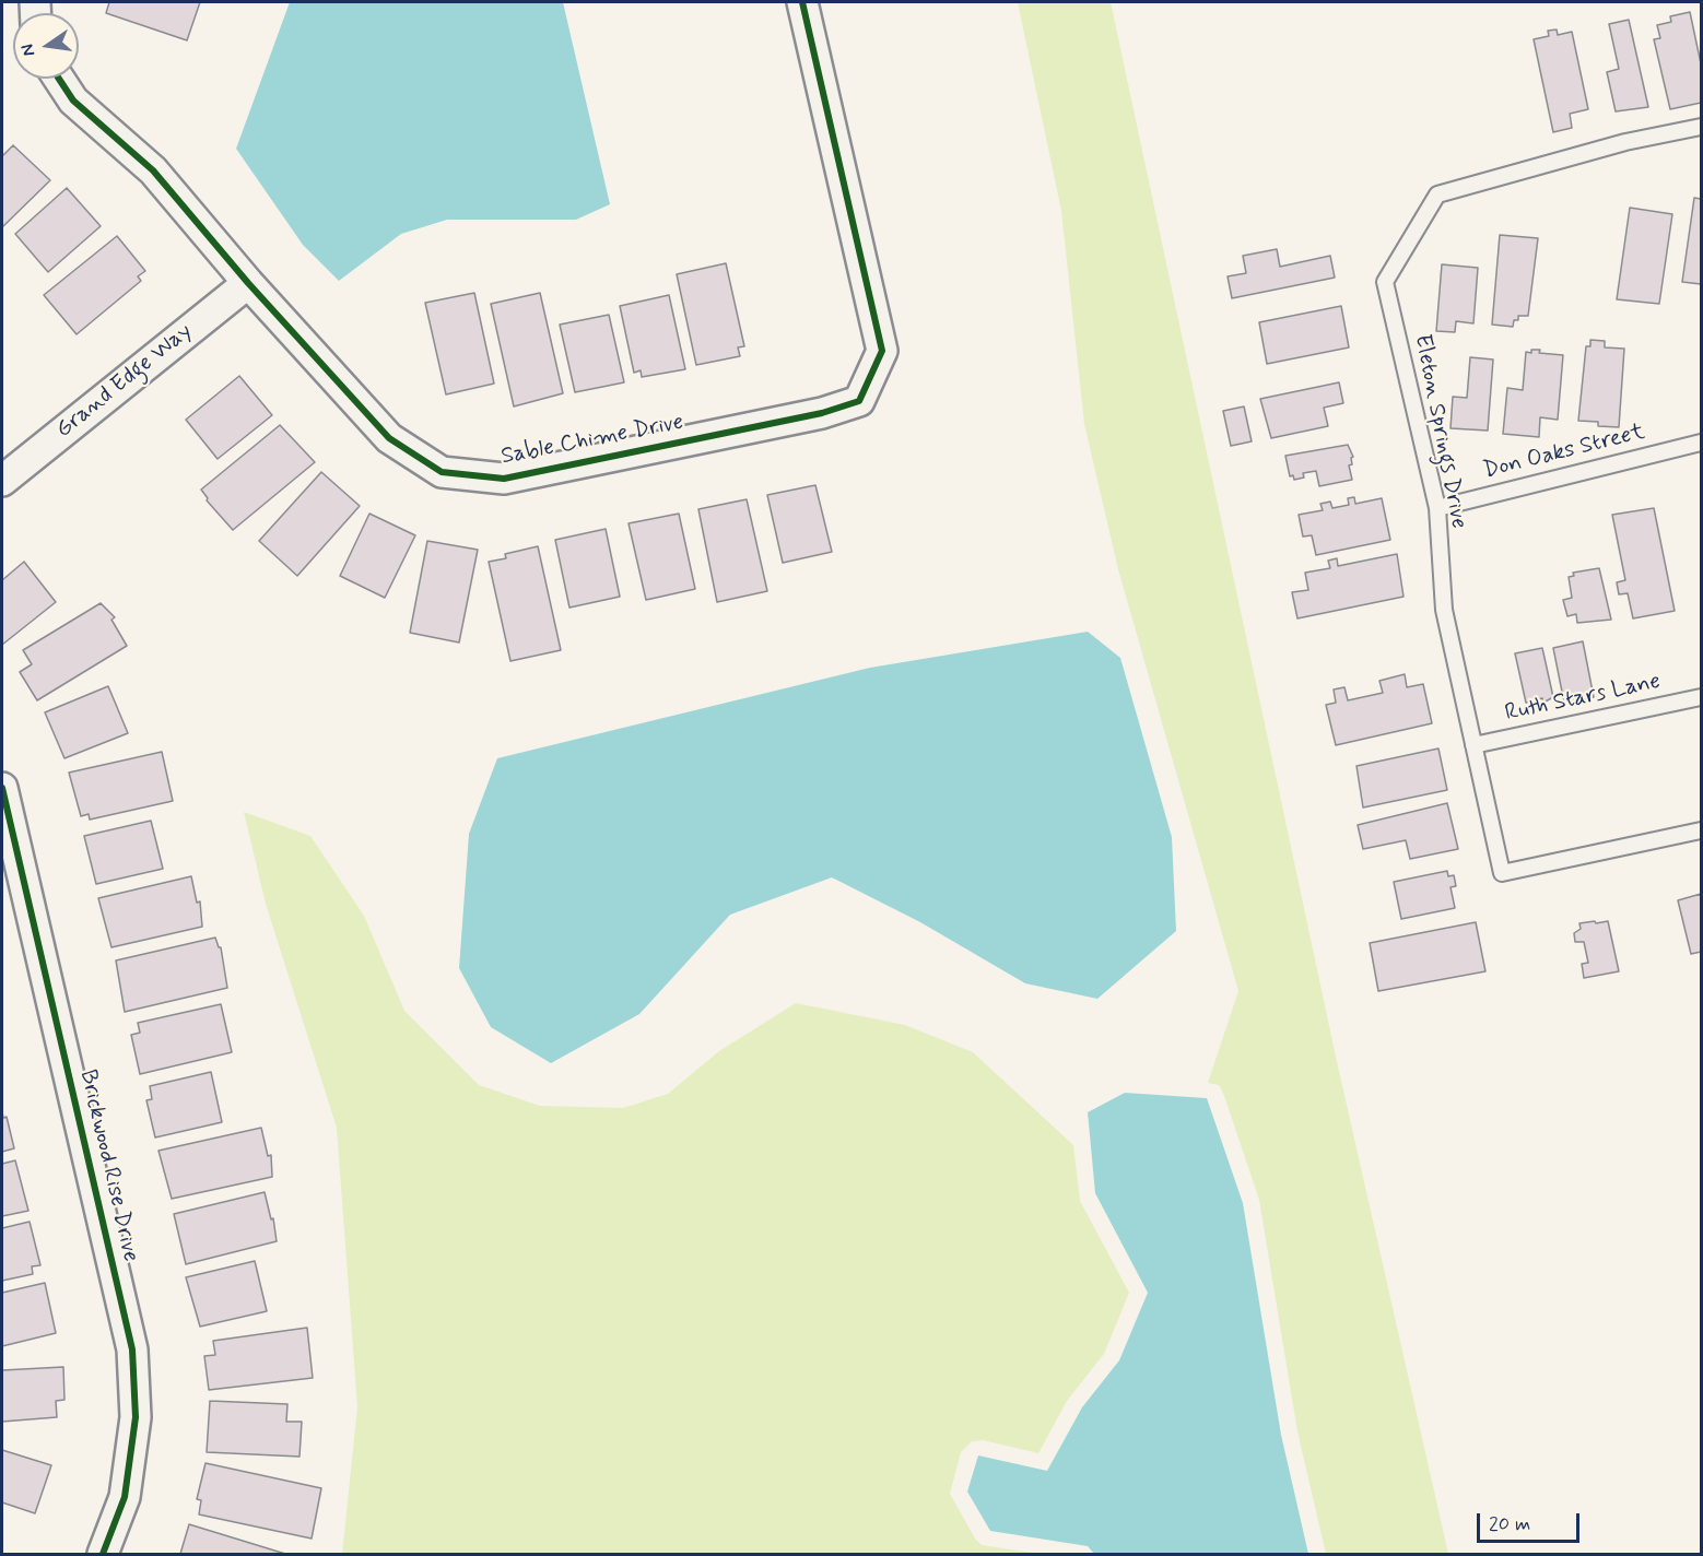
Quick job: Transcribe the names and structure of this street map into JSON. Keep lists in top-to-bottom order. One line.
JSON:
{"streets":{"street":["Grand Edge Way","Sable Chime Drive","Brickwood Rise Drive"],"lane":["Eleton Springs Drive","Don Oaks Street","Ruth Stars Lane"]},"crossings":[["Grand Edge Way","Sable Chime Drive"],["Eleton Springs Drive","Don Oaks Street"],["Eleton Springs Drive","Ruth Stars Lane"]],"scale_bar":"20 m","north":"left"}
